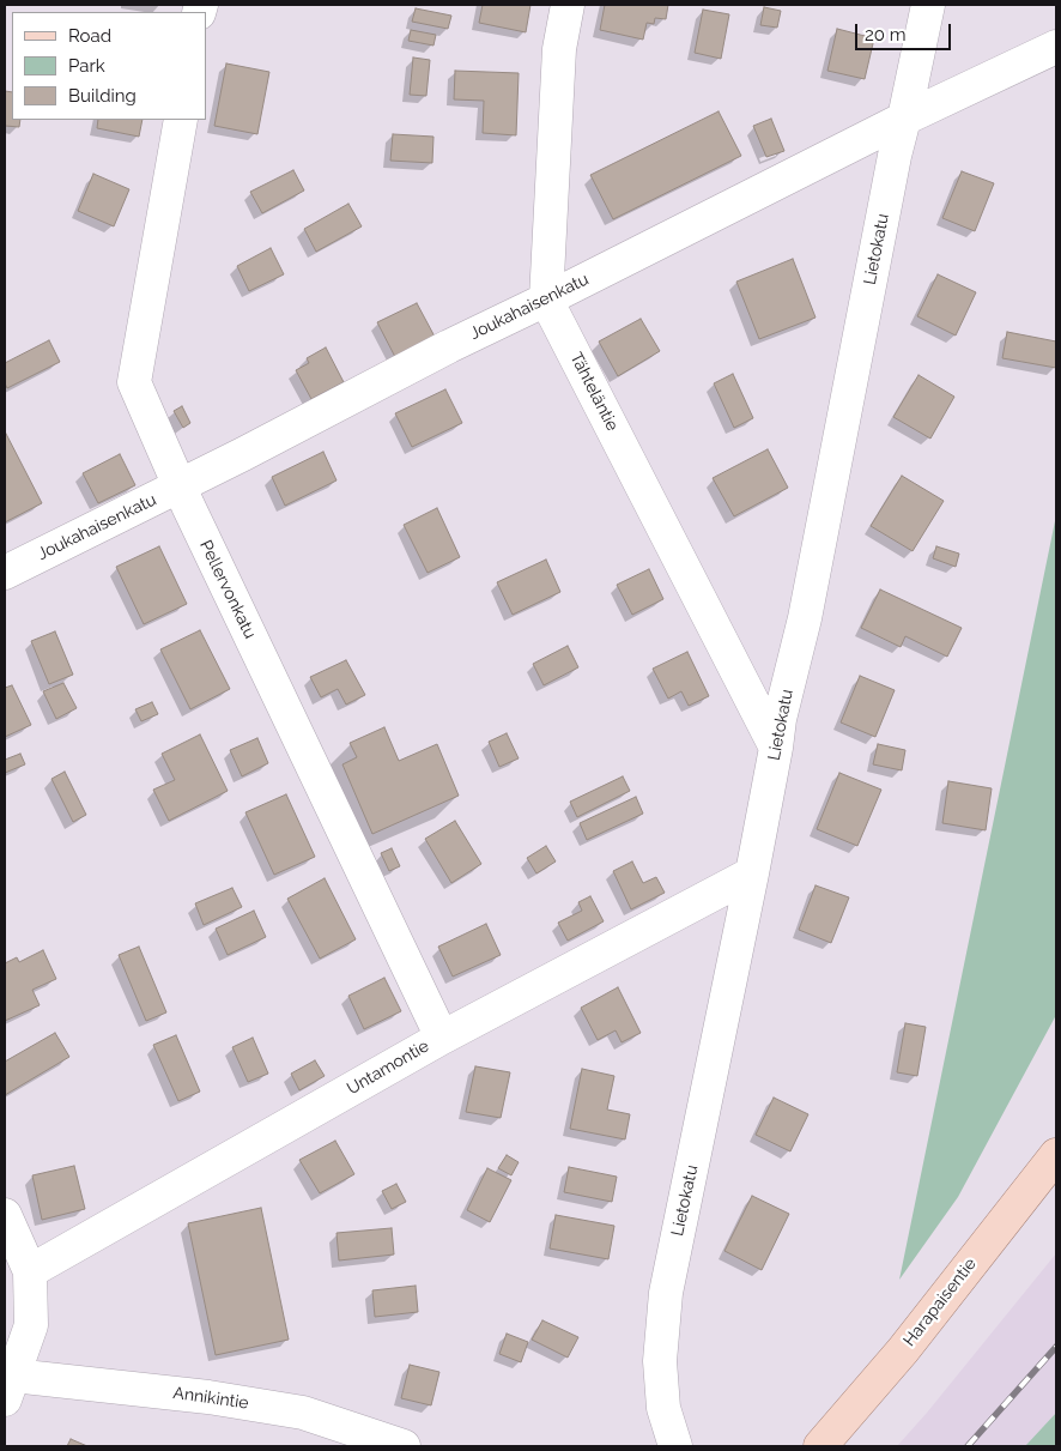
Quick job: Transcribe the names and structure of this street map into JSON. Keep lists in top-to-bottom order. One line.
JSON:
{"streets":{"main road":["Harapaisentie"],"street":["Lietokatu","Joukahaisenkatu","Tähteläntie","Pellervonkatu","Untamontie","Annikintie"]},"crossings":[["Lietokatu","Joukahaisenkatu"],["Lietokatu","Tähteläntie"],["Lietokatu","Untamontie"],["Joukahaisenkatu","Tähteläntie"],["Joukahaisenkatu","Pellervonkatu"],["Pellervonkatu","Untamontie"]],"legend":["Road","Park","Building"],"scale_bar":"20 m"}
